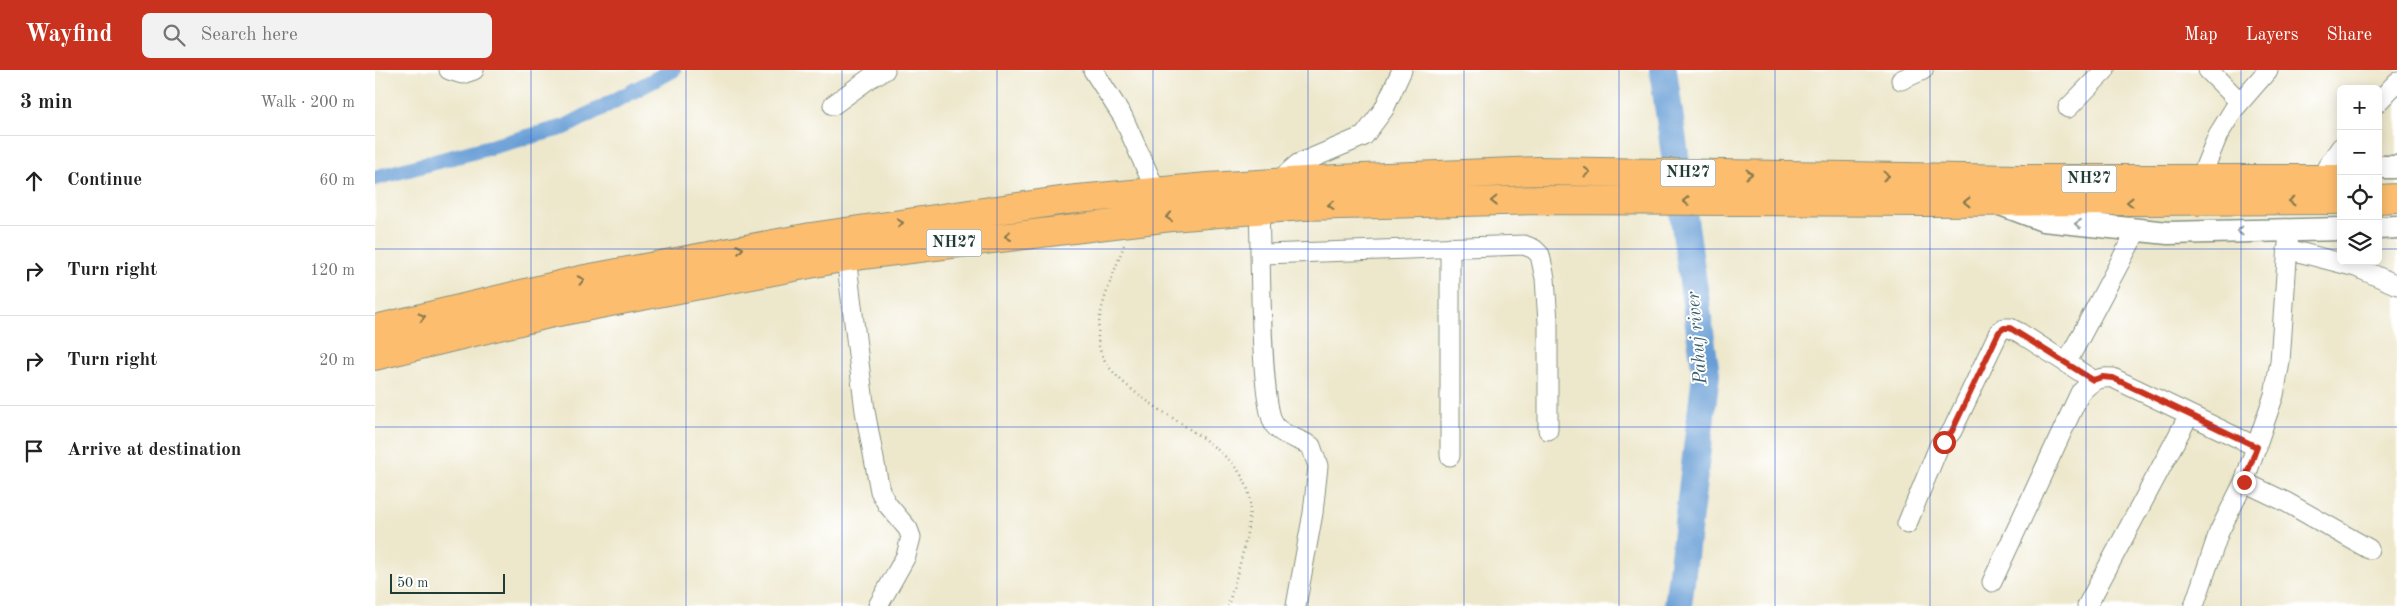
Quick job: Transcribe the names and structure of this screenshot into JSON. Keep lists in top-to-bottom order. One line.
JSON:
{"streets":{"highway":["NH27"]},"water":["Pahuj river"],"scale_bar":"50 m","page":{"header":"Wayfind","search":"Search here","nav":["Map","Layers","Share"],"heading":["3 min","Walk · 200 m"],"map_buttons":["+","−"],"list":[["Continue","60 m"],["Turn right","120 m"],["Turn right","20 m"],"Arrive at destination"],"scale":"50 m"}}
